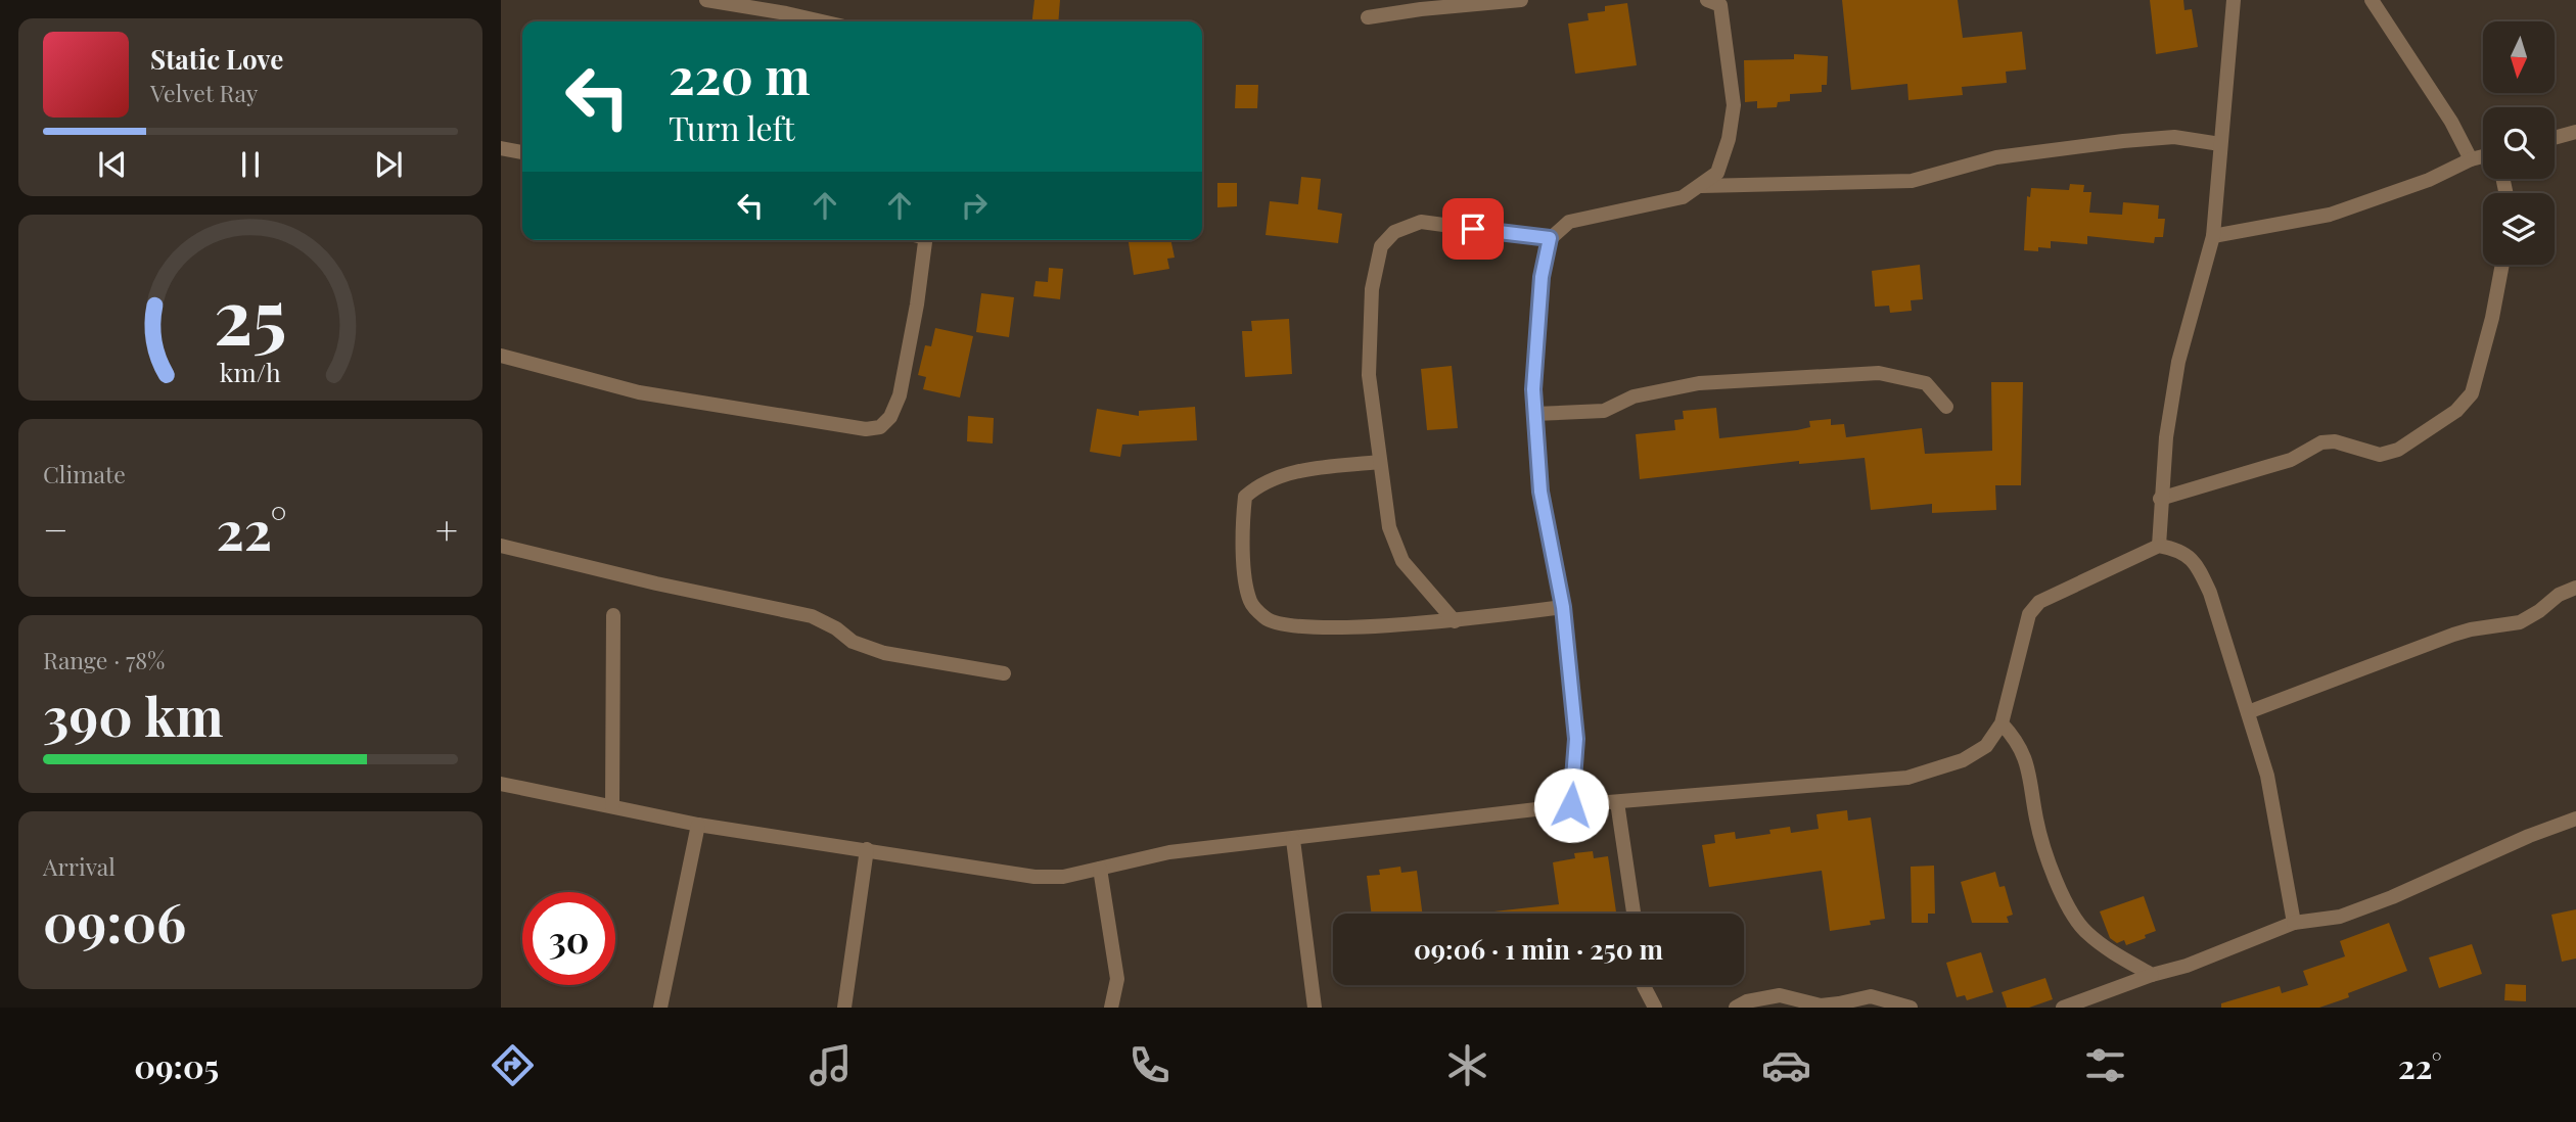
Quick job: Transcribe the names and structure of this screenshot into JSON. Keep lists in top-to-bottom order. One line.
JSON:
{"north":"bottom","page":{"turn":["220 m","Turn left"],"song":["Static Love","Velvet Ray"],"tile":["Climate",["Range · 78%","390 km"],["Arrival","09:06"]],"heat":["−","22°","+"],"limit":"30","trip":"09:06 · 1 min · 250 m","tabs":["09:05","22°"],"gauge":["25","km/h"]}}
